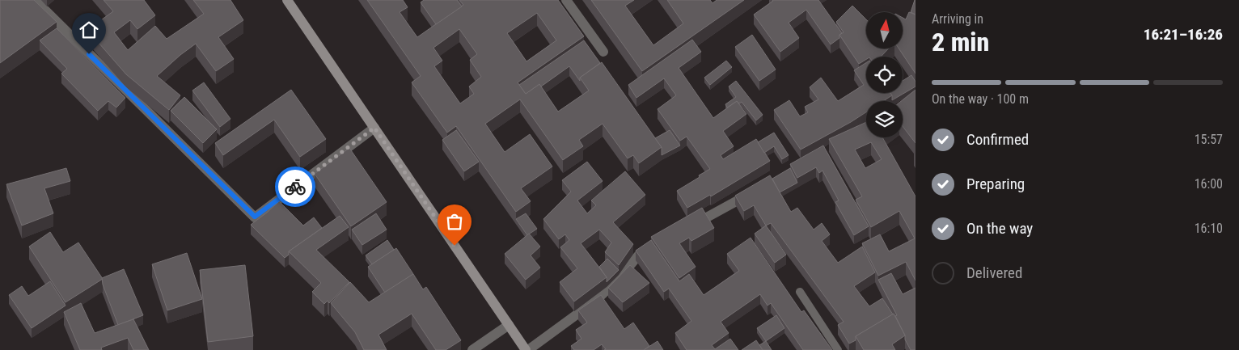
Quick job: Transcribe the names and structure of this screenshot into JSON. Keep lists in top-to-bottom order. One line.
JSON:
{"north":"top","page":{"heading":["2 min","Arriving in","16:21–16:26"],"bar":"On the way · 100 m","list":[["Confirmed","15:57"],["Preparing","16:00"],["On the way","16:10"],"Delivered"]}}
